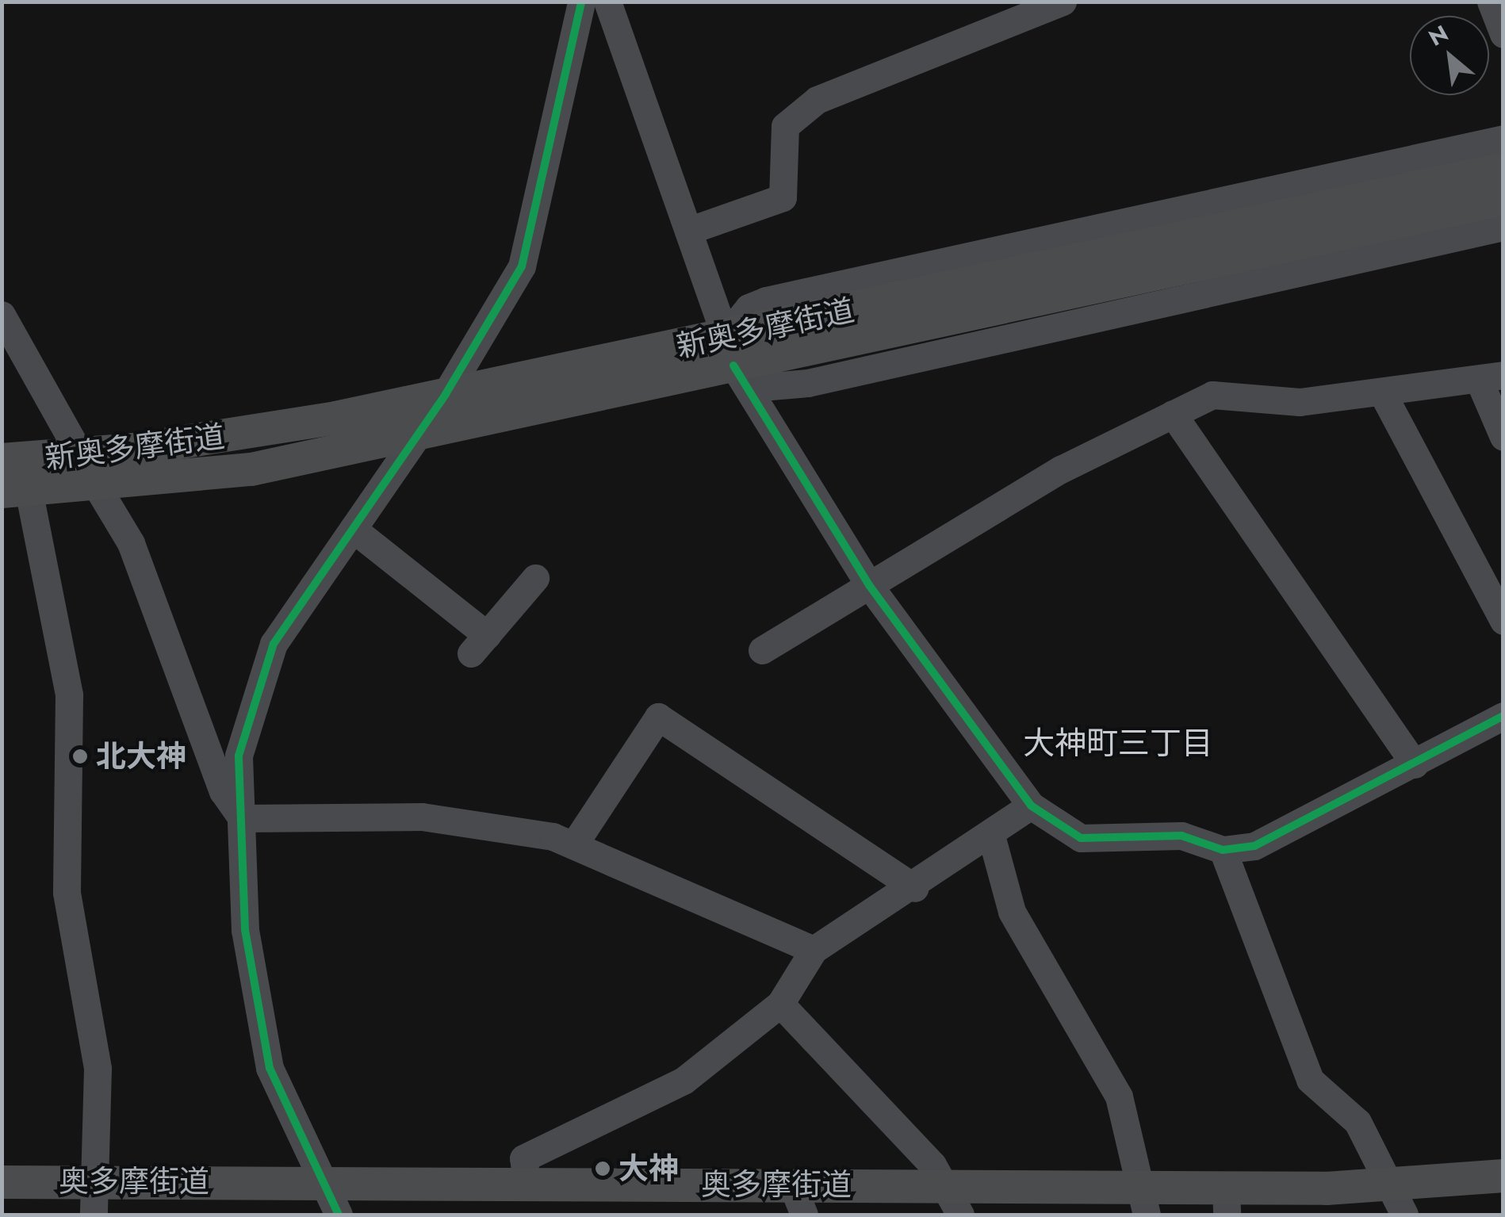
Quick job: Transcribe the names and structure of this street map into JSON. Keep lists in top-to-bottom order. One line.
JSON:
{"streets":{"main road":["新奥多摩街道","奥多摩街道"]},"districts":["大神町三丁目"],"places":["北大神","大神"],"north":"top left"}
